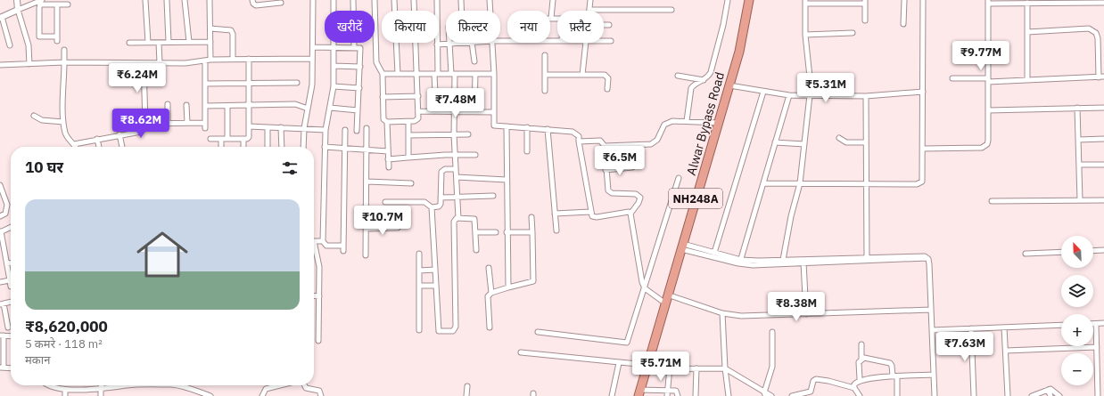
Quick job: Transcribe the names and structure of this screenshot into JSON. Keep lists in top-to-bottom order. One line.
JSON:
{"streets":{"highway":["Alwar Bypass Road","NH248A"]},"north":"top left","page":{"chip":["खरीदें","किराया","फ़िल्टर","नया","फ़्लैट"],"price":["₹9.77M","₹6.24M","₹5.31M","₹7.48M","₹8.62M","₹6.5M","₹10.7M","₹8.38M","₹7.63M","₹5.71M"],"heading":"10 घर","list":[{"name":"₹8,620,000","note":"5 कमरे · 118 m² · मकान"}],"map_buttons":["+","−"]}}
